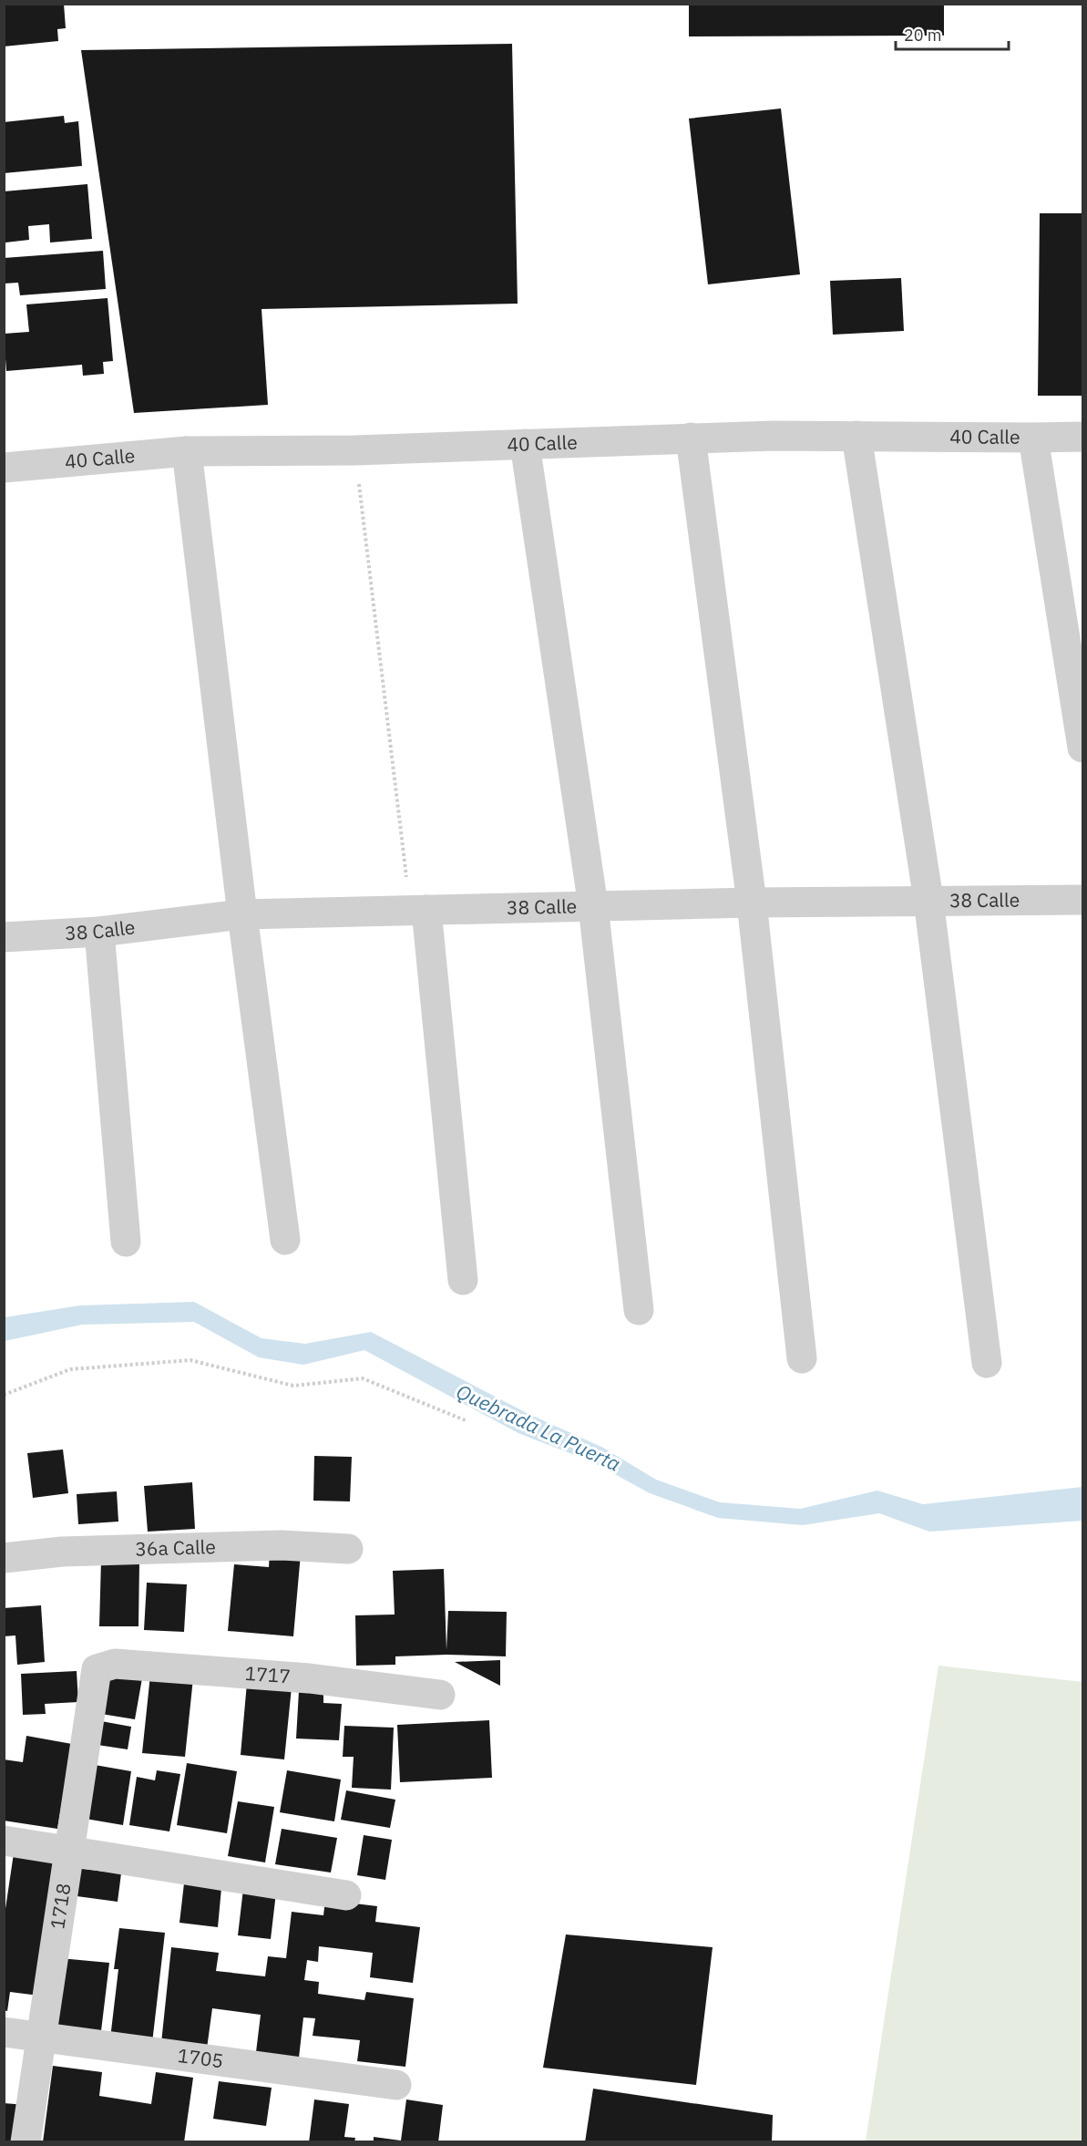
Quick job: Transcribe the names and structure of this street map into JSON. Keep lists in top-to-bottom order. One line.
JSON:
{"streets":{"street":["40 Calle","38 Calle","36a Calle","1717","1718","1705"]},"crossings":[["1717","1718"],["1718","1705"]],"water":["Quebrada La Puerta"],"scale_bar":"20 m"}
